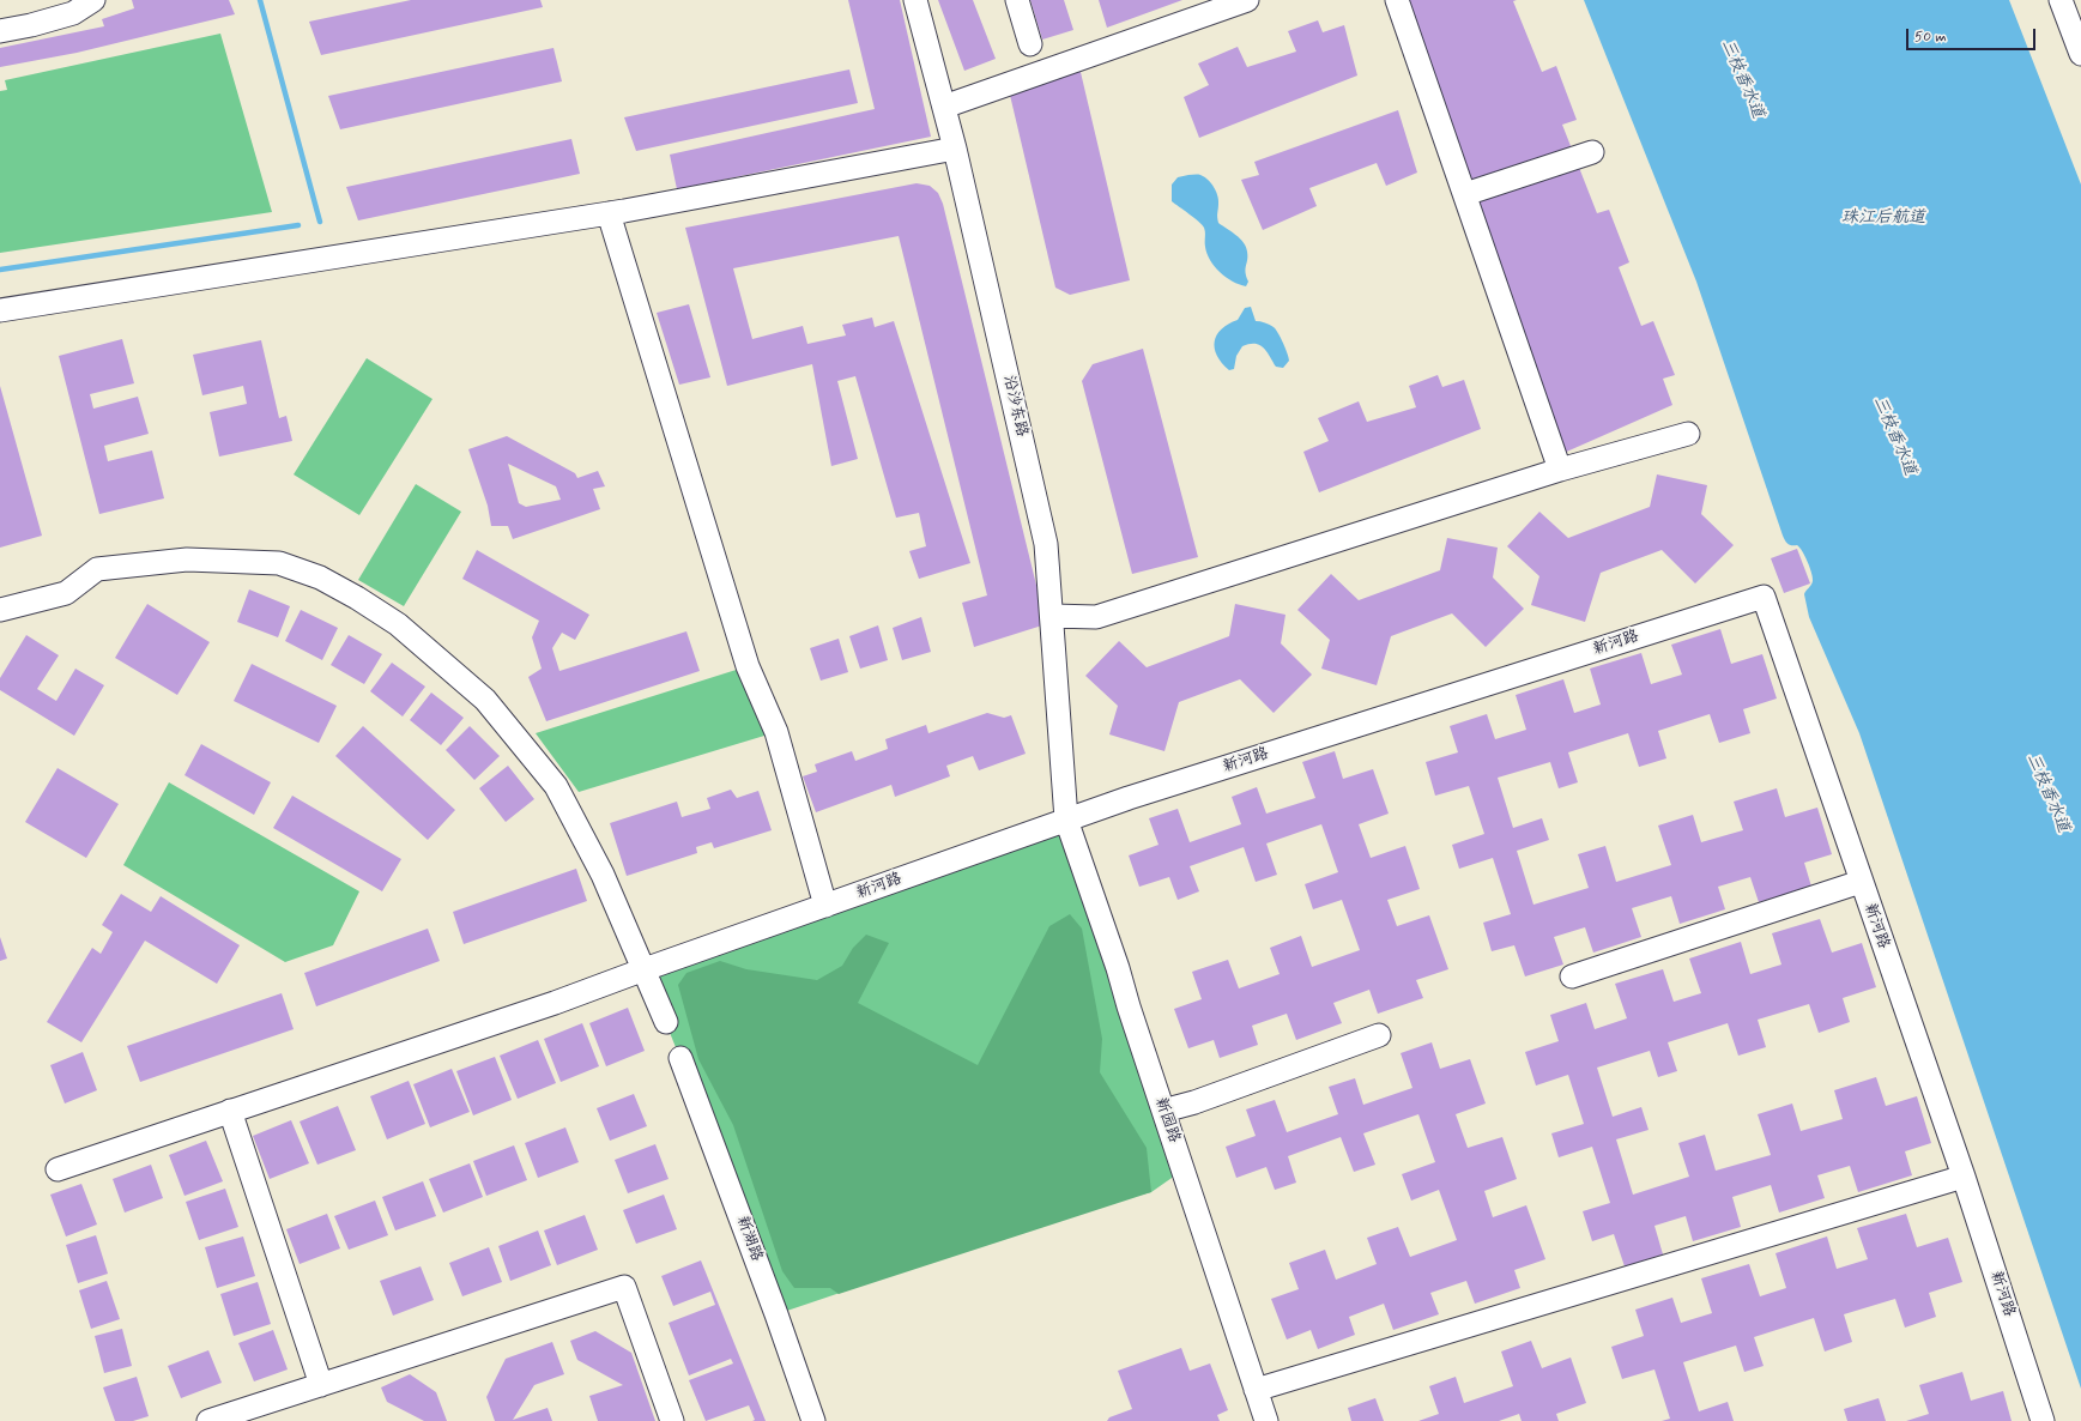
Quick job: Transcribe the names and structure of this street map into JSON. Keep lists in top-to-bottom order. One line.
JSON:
{"streets":{"street":["沿沙东路","新河路","新园路","新湖路"]},"crossings":[["沿沙东路","新河路"],["沿沙东路","新园路"],["新河路","新园路"]],"water":["三枝香水道","珠江后航道"],"scale_bar":"50 m"}
